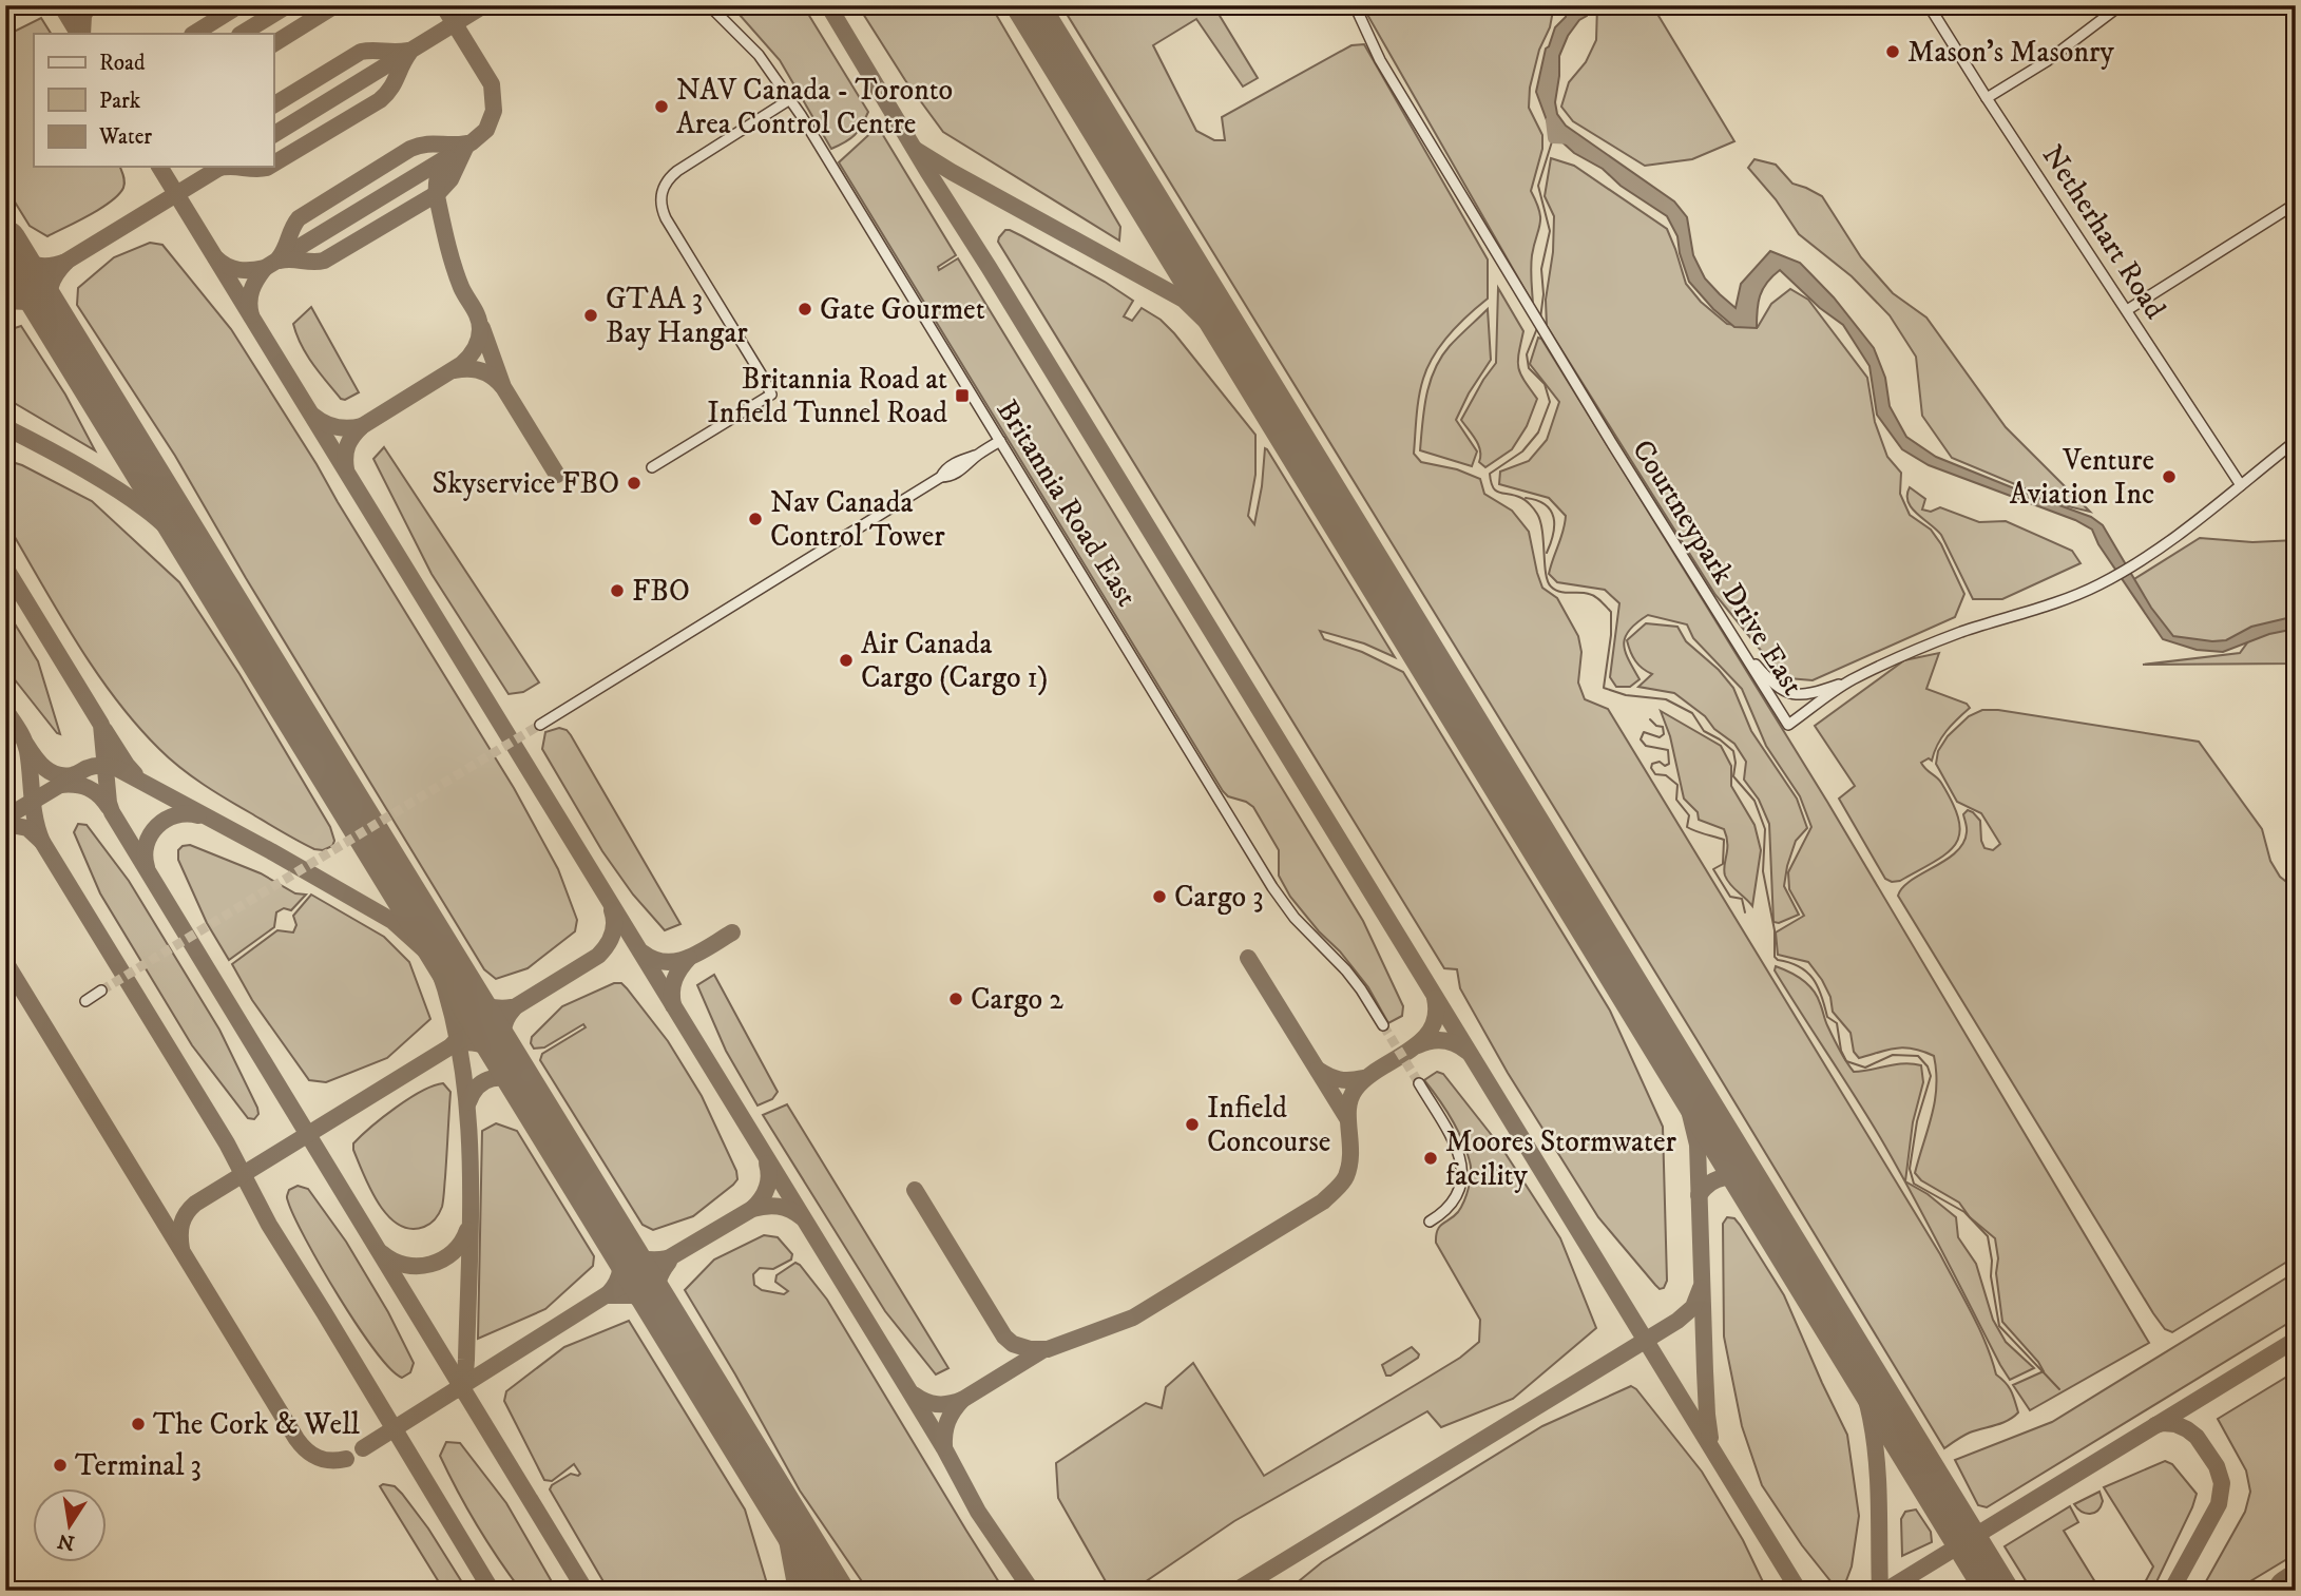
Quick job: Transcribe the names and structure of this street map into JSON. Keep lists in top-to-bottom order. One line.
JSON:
{"streets":{"street":["Netherhart Road","Britannia Road East","Courtneypark Drive East"]},"crossings":[["Netherhart Road","Courtneypark Drive East"]],"places":{"other":["Mason's Masonry","NAV Canada - Toronto Area Control Centre","Gate Gourmet","GTAA 3 Bay Hangar","Venture Aviation Inc","Skyservice FBO","Nav Canada Control Tower","FBO","Air Canada Cargo (Cargo 1)","Cargo 3","Cargo 2","Infield Concourse","Moores Stormwater facility","The Cork & Well","Terminal 3"],"transit":["Britannia Road at Infield Tunnel Road"]},"legend":["Road","Park","Water"],"north":"bottom"}
